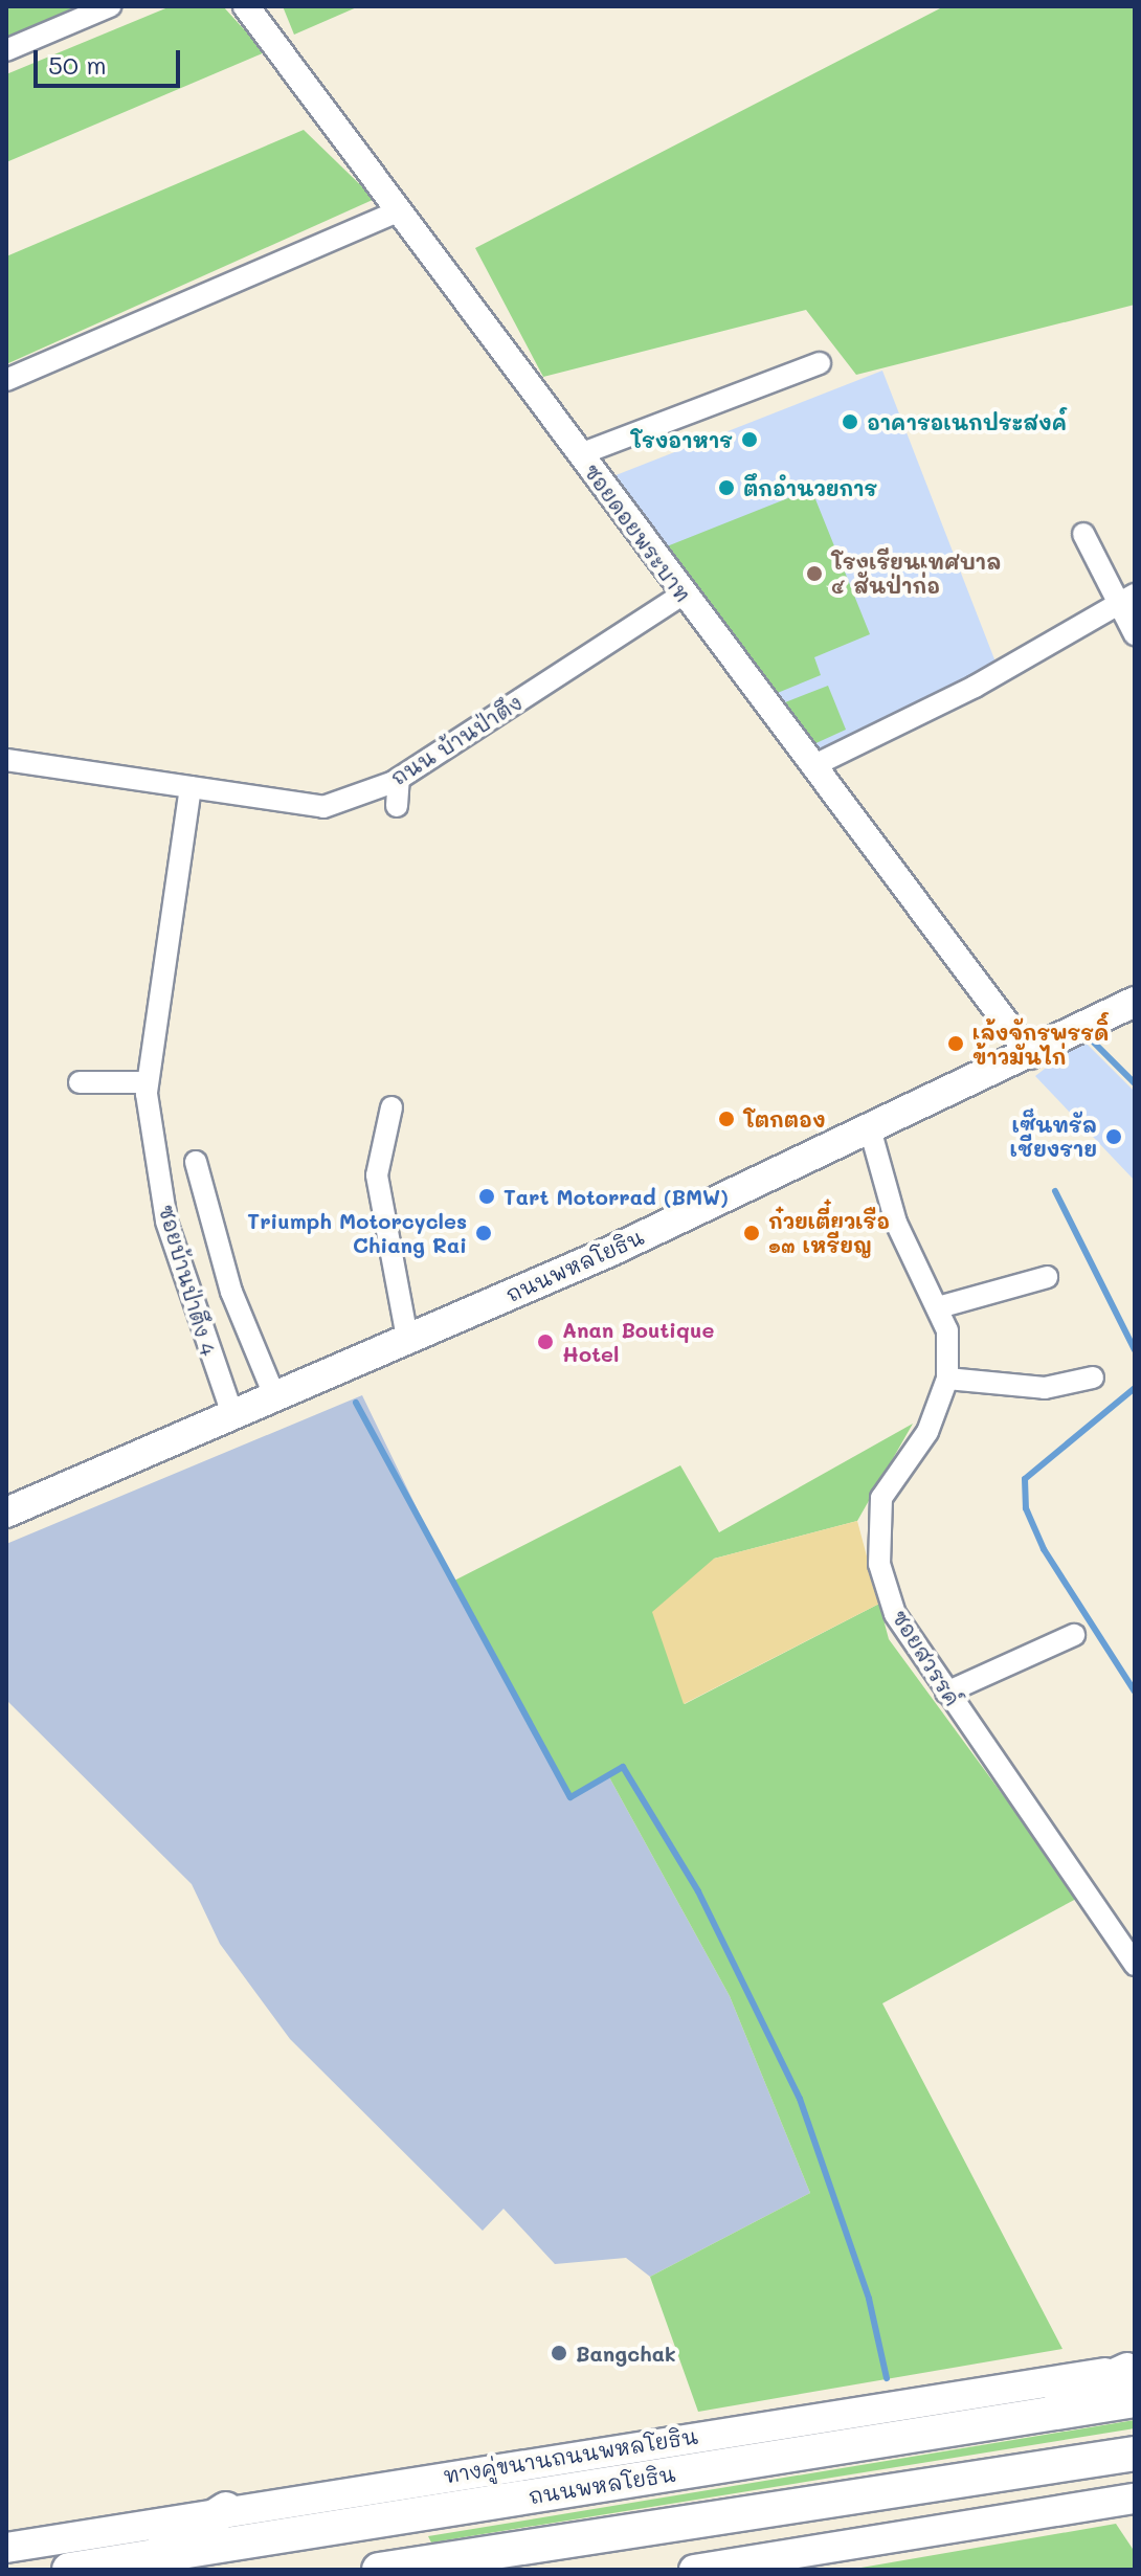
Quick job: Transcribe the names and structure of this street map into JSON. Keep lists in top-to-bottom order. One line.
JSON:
{"streets":{"main road":["ถนนพหลโยธิน","ทางคู่ขนานถนนพหลโยธิน"],"street":["ซอยดอยพระบาท","ถนน บ้านป่าตึง","ซอยบ้านป่าตึง 4","ซอยสวรรค์"]},"crossings":[["ซอยดอยพระบาท","ถนน บ้านป่าตึง"],["ซอยดอยพระบาท","ถนนพหลโยธิน"],["ถนน บ้านป่าตึง","ซอยบ้านป่าตึง 4"],["ถนนพหลโยธิน","ซอยบ้านป่าตึง 4"],["ถนนพหลโยธิน","ซอยสวรรค์"],["ถนนพหลโยธิน","ทางคู่ขนานถนนพหลโยธิน"]],"places":["อาคารอเนกประสงค์","โรงอาหาร","ตึกอำนวยการ","โรงเรียนเทศบาล ๔ สันป่าก่อ","เล้งจักรพรรดิ์ ข้าวมันไก่","โตกตอง","เซ็นทรัล เชียงราย","Tart Motorrad (BMW)","Triumph Motorcycles Chiang Rai","ก๋วยเตี๋ยวเรือ ๑๓ เหรียญ","Anan Boutique Hotel","Bangchak"],"scale_bar":"50 m"}
